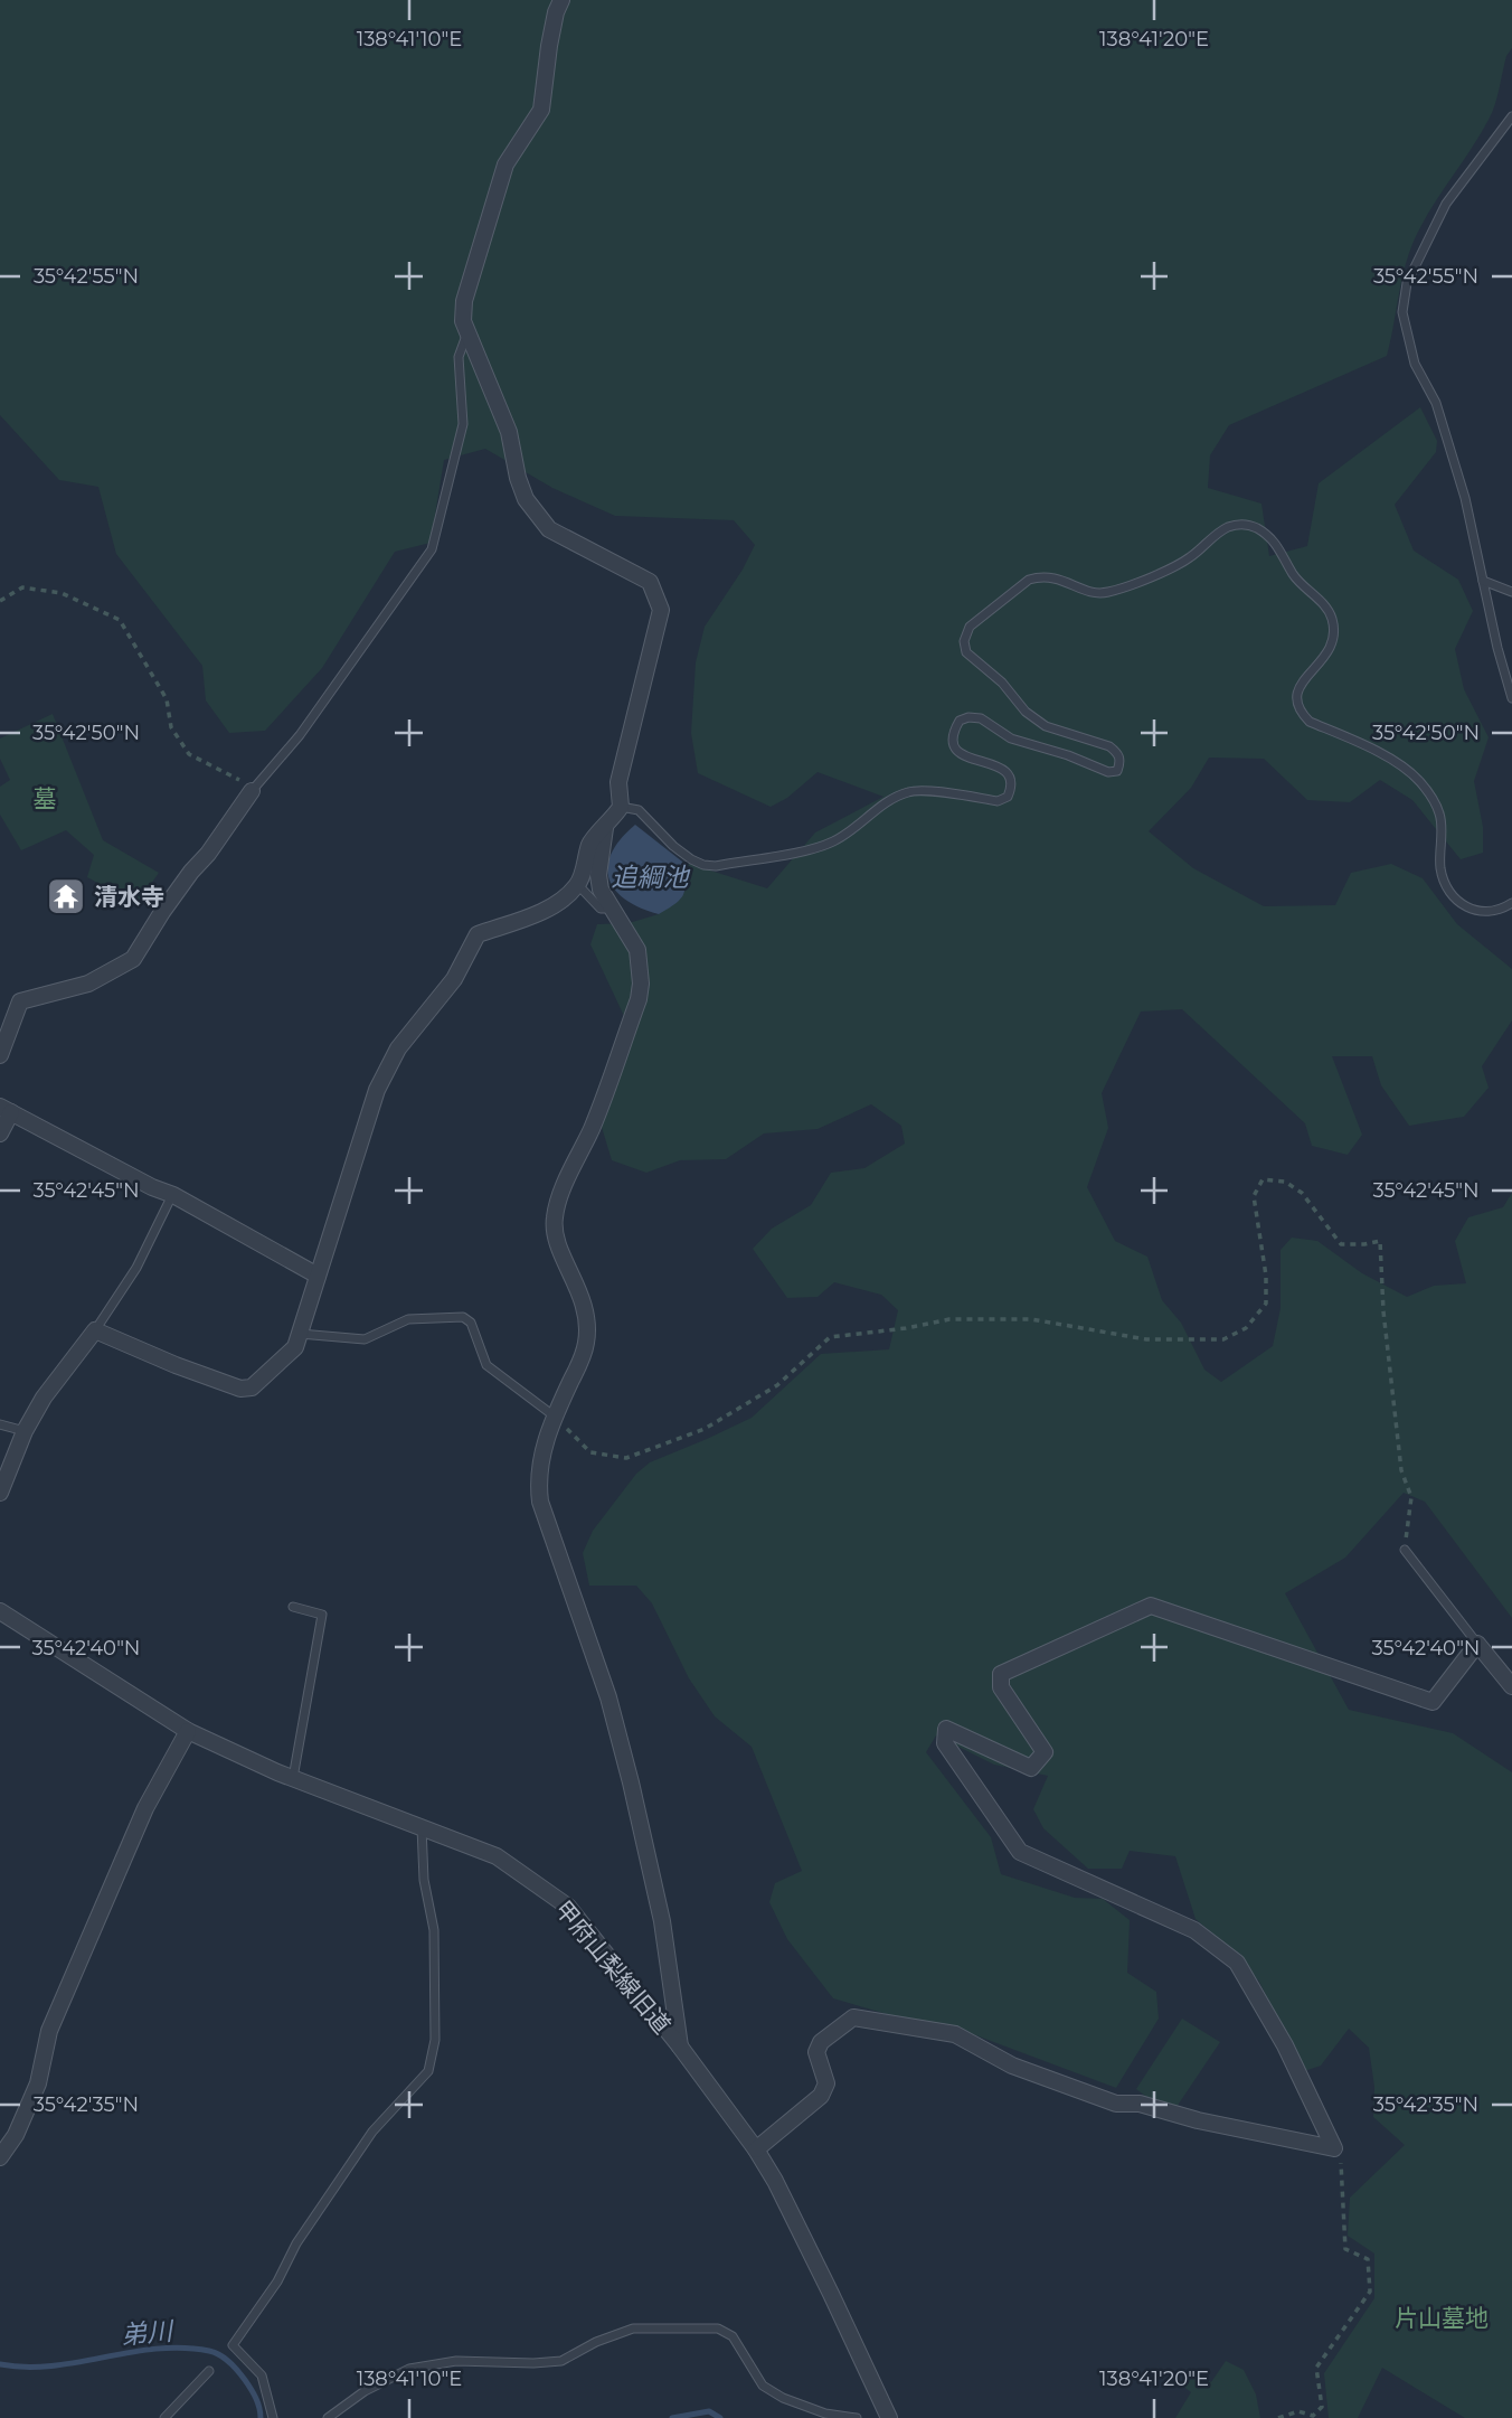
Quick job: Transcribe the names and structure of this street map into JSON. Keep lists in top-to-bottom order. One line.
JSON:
{"streets":{"street":["甲府山梨線旧道"]},"water":["追綱池","弟川"],"parks":["墓","片山墓地"],"places":{"temple":["清水寺"]},"coordinates":["138°41'10\"E","138°41'20\"E","35°42'55\"N","35°42'50\"N","35°42'45\"N","35°42'40\"N","35°42'35\"N"]}
